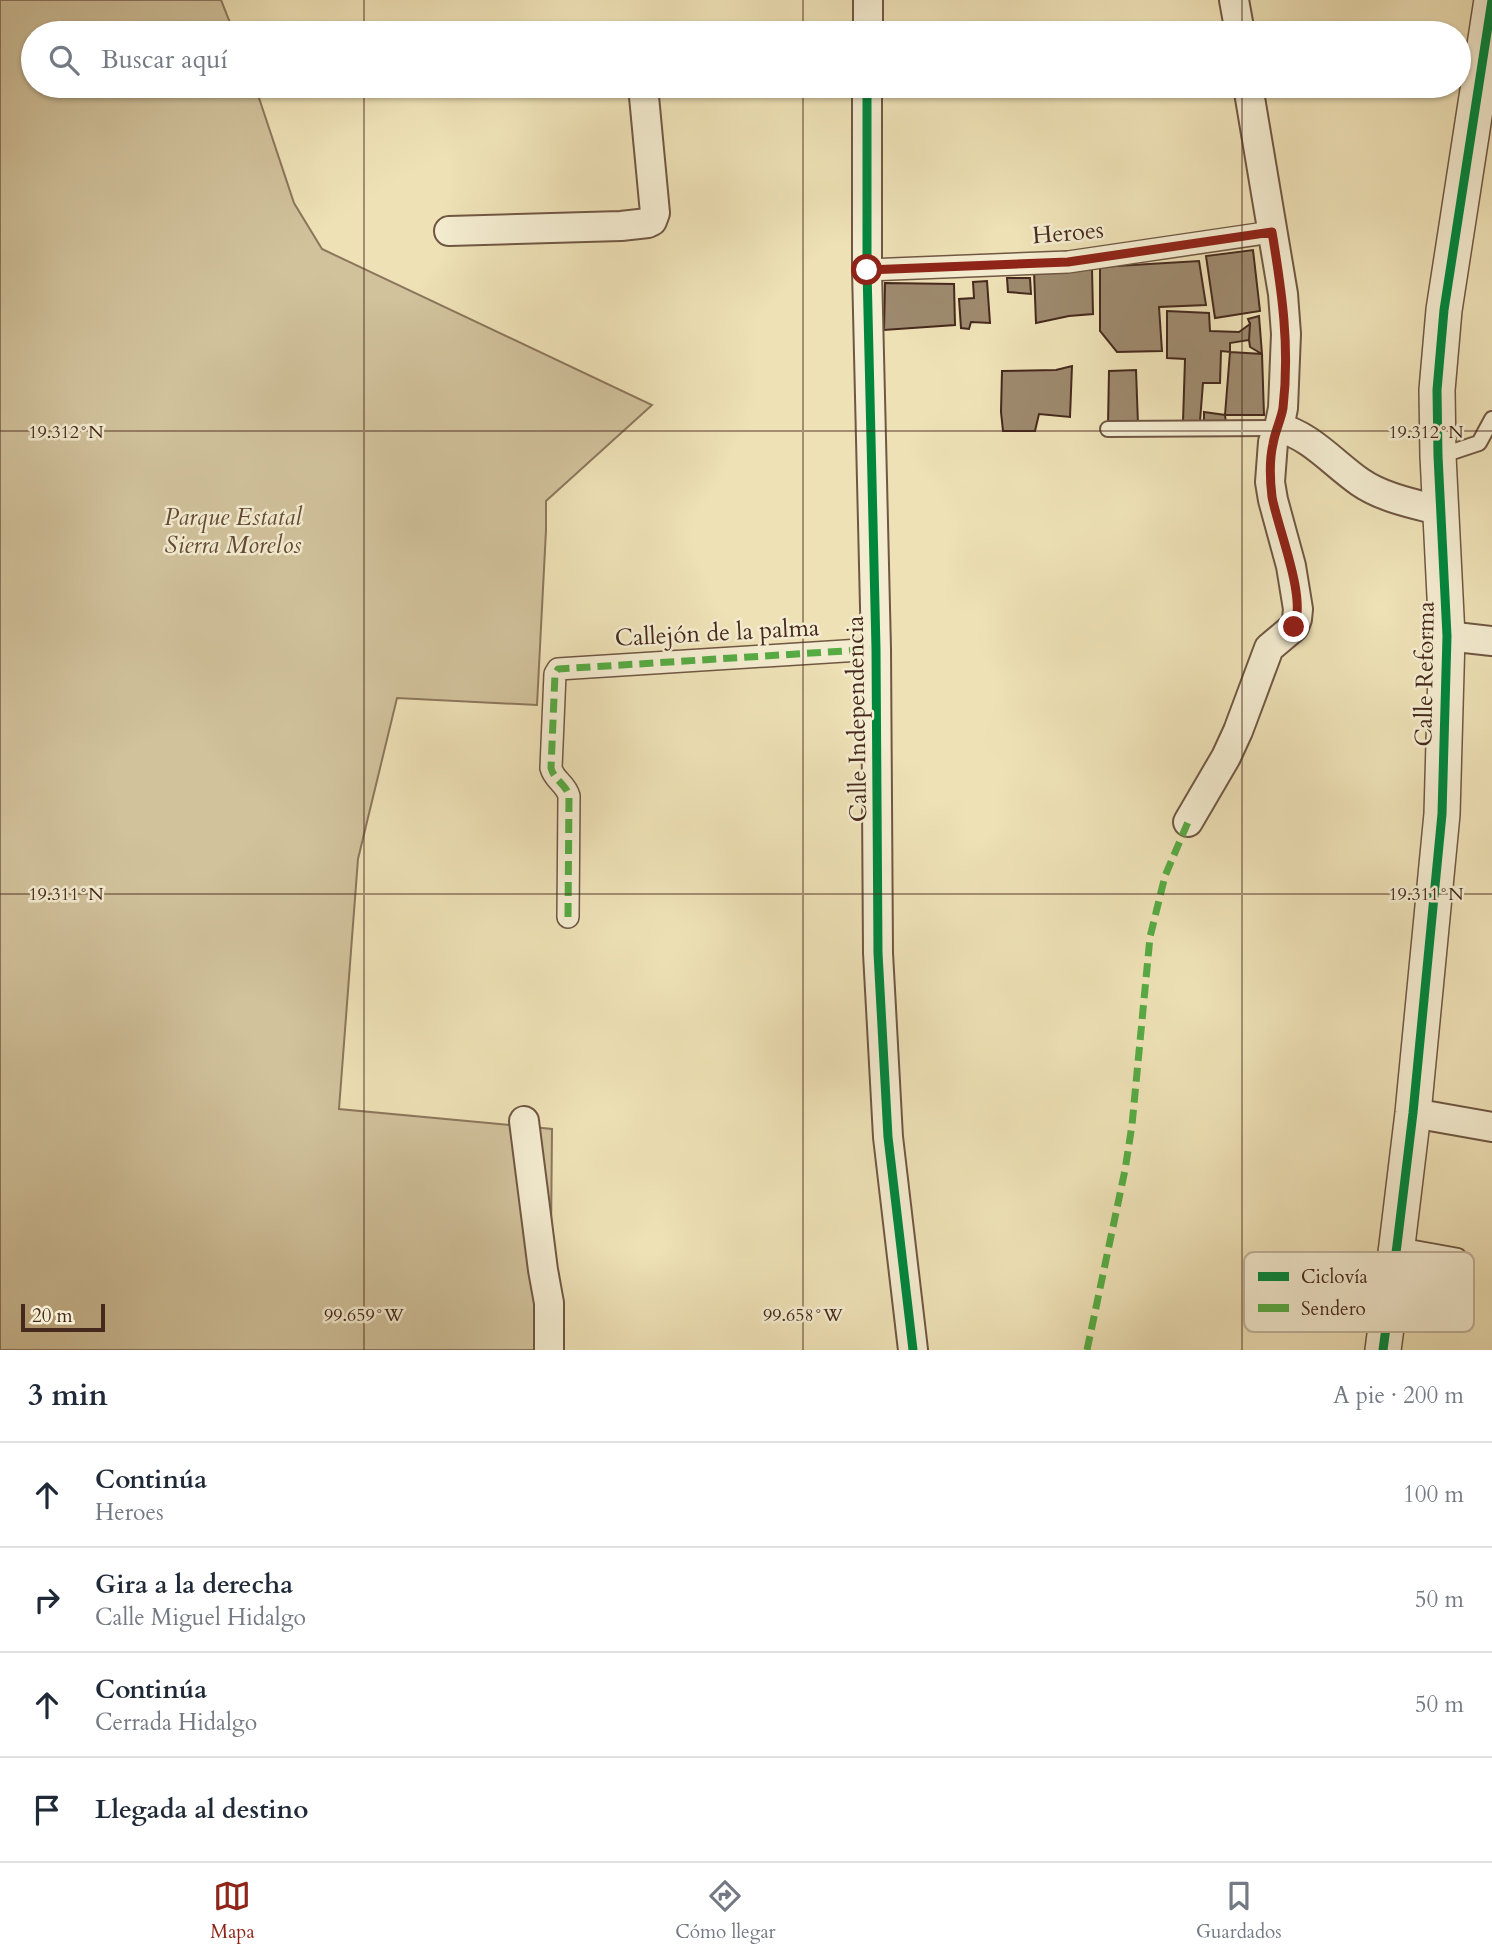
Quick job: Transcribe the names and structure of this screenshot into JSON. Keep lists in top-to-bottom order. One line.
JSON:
{"streets":{"street":["Heroes","Callejón de la palma","Calle Reforma","Calle Independencia"]},"crossings":[["Heroes","Calle Independencia"],["Callejón de la palma","Calle Independencia"]],"parks":["Parque Estatal Sierra Morelos"],"legend":["Ciclovía","Sendero"],"scale_bar":"20 m","page":{"search":"Buscar aquí","scale":"20 m","heading":["3 min","A pie · 200 m"],"list":[["Continúa","Heroes","100 m"],["Gira a la derecha","Calle Miguel Hidalgo","50 m"],["Continúa","Cerrada Hidalgo","50 m"],"Llegada al destino"],"nav":["Mapa","Cómo llegar","Guardados"]},"coordinates":["19.312°N","19.311°N","99.659°W","99.658°W"]}
